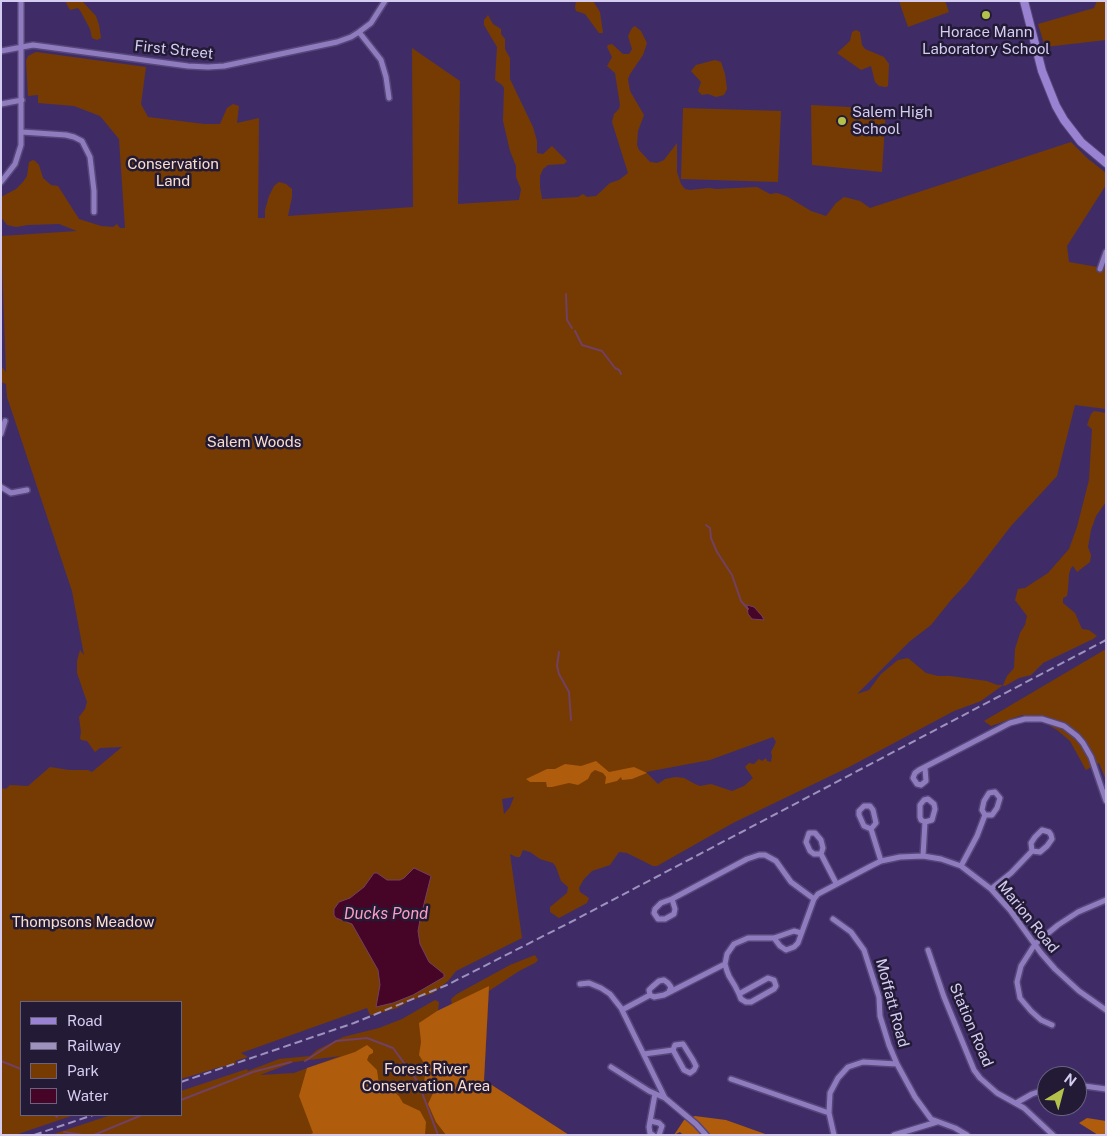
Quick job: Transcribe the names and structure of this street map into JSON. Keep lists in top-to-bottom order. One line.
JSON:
{"streets":{"street":["First Street","Marion Road","Moffatt Road","Station Road"]},"water":["Ducks Pond"],"parks":["Conservation Land","Salem Woods","Thompsons Meadow","Forest River Conservation Area"],"places":["Horace Mann Laboratory School","Salem High School"],"legend":["Road","Railway","Park","Water"],"north":"top right"}
